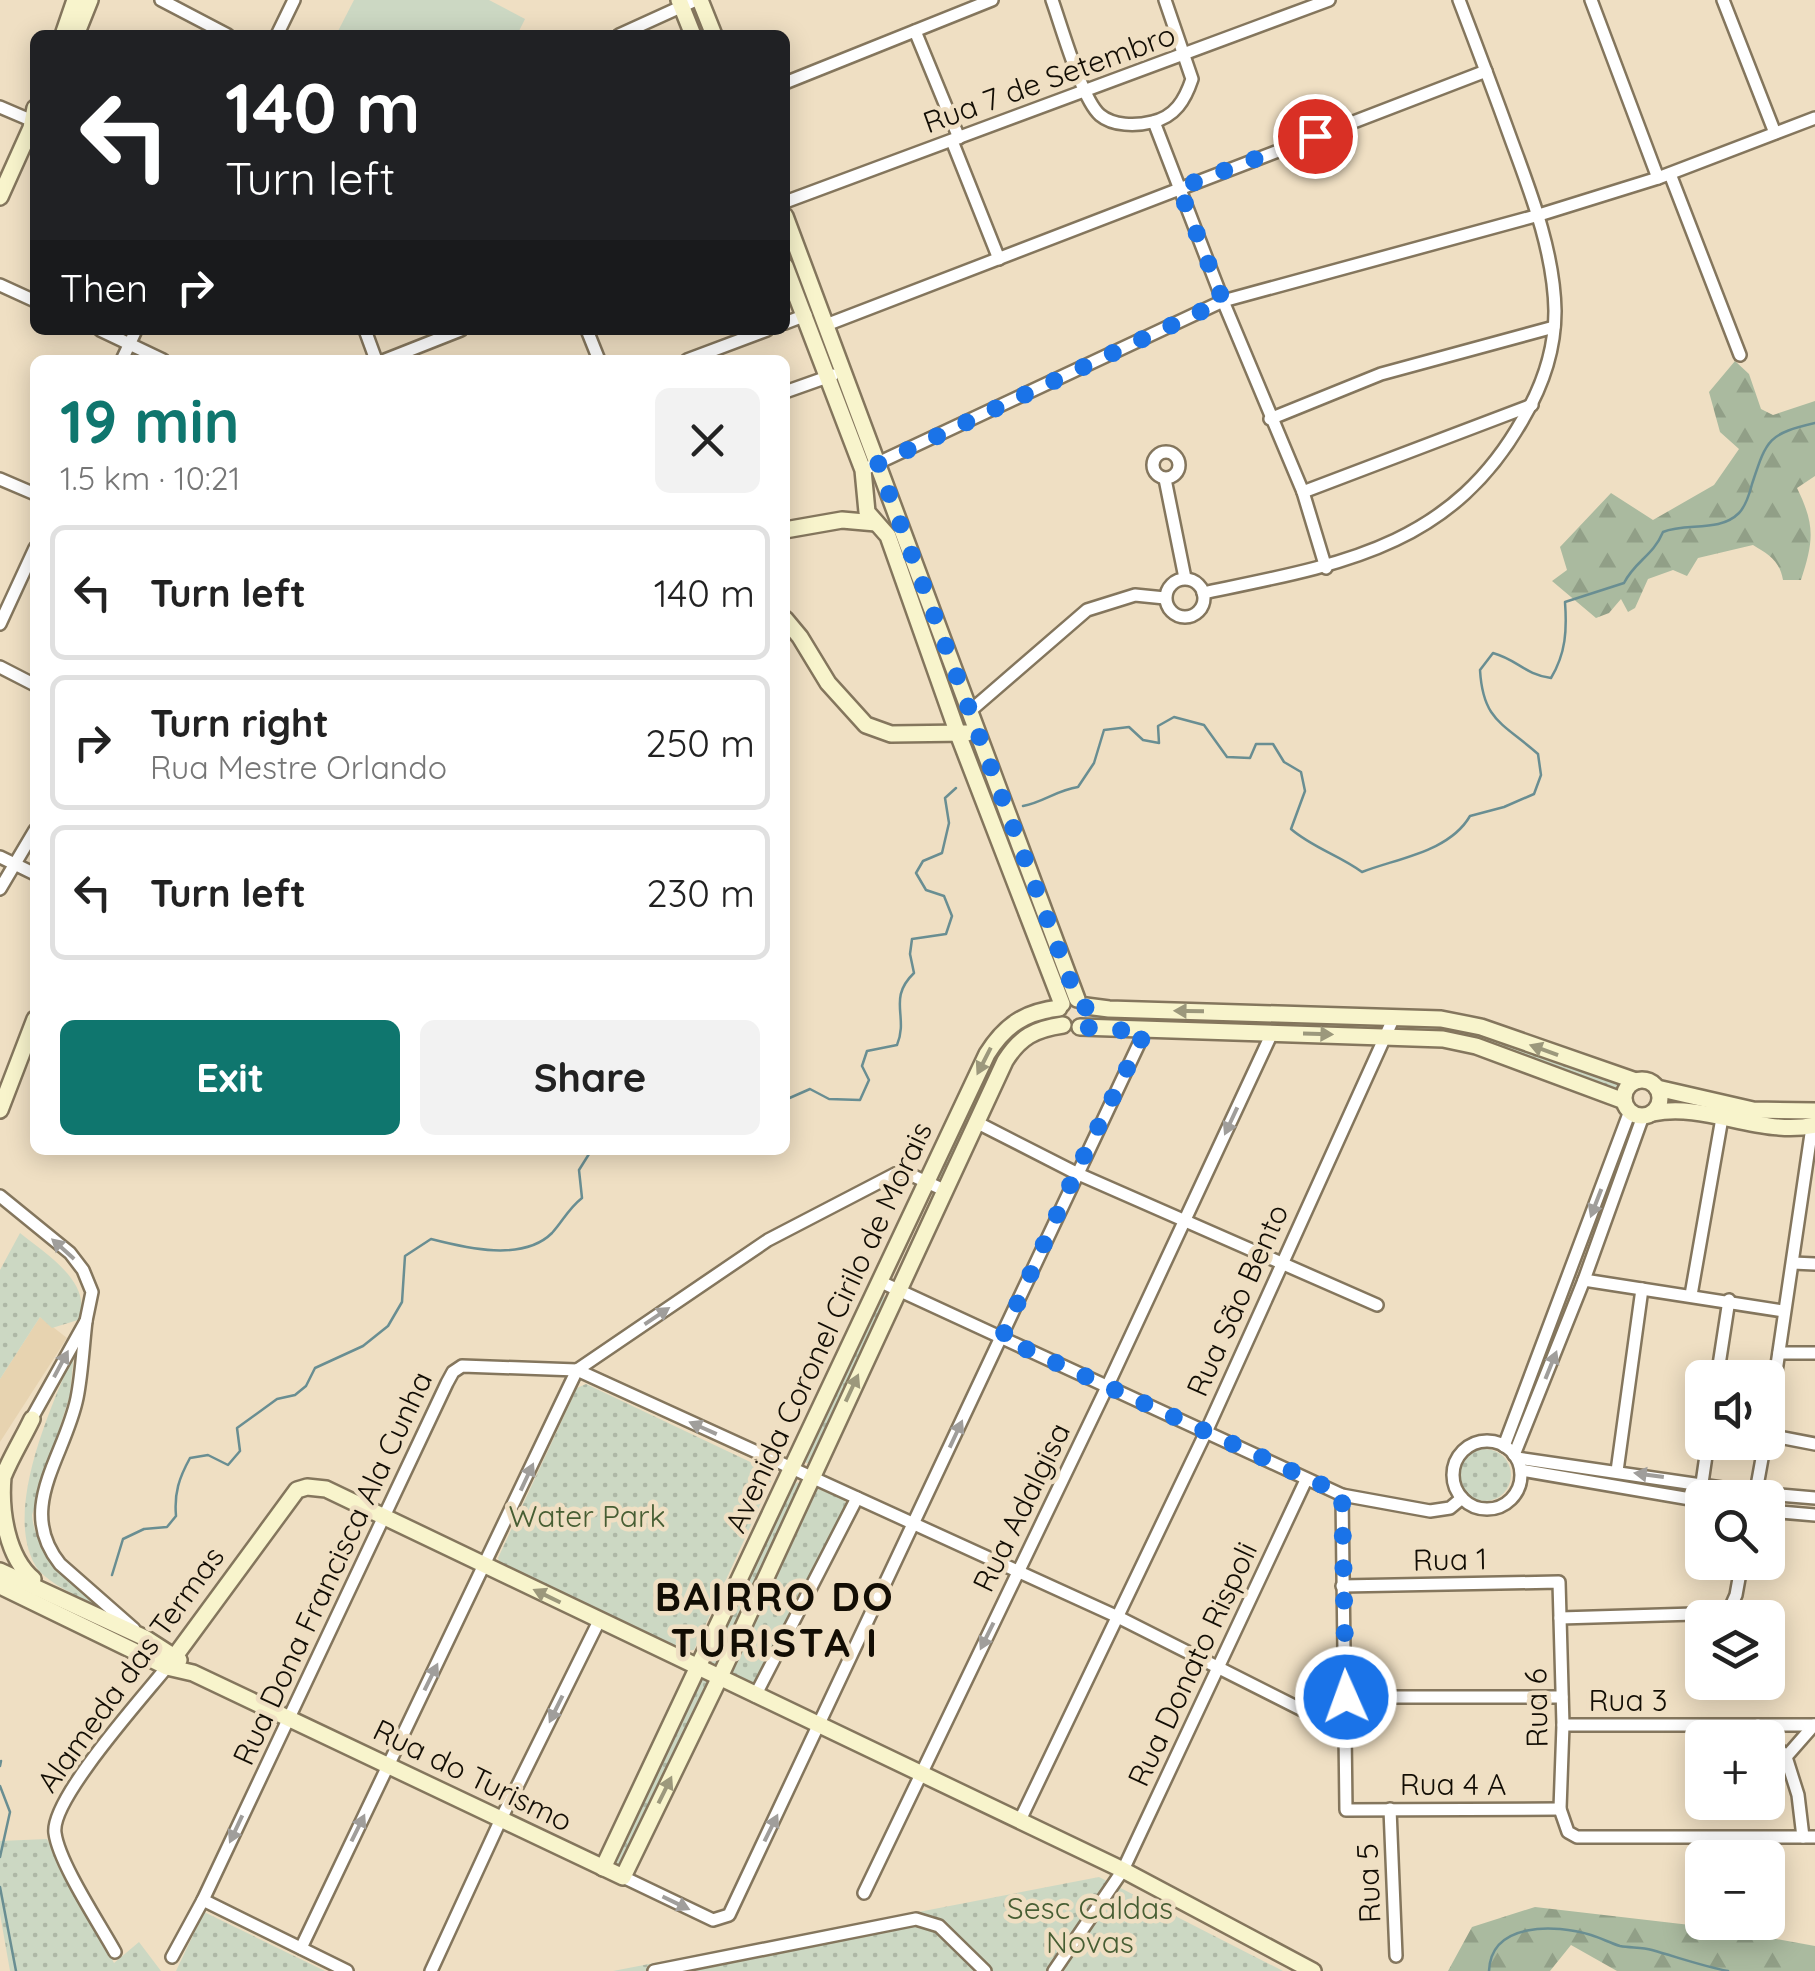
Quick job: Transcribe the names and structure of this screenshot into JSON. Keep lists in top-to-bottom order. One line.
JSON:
{"streets":{"main road":["Avenida Coronel Cirilo de Morais","Alameda das Termas","Rua do Turismo"],"street":["Rua 7 de Setembro","Rua São Bento","Rua Adalgisa","Rua 1","Rua Dona Francisca Ala Cunha","Rua Donato Rispoli","Rua 3","Rua 6","Rua 4 A","Rua 5"]},"crossings":[["Avenida Coronel Cirilo de Morais","Rua do Turismo"],["Rua 1","Rua 6"],["Rua Dona Francisca Ala Cunha","Alameda das Termas"],["Rua Dona Francisca Ala Cunha","Rua do Turismo"],["Alameda das Termas","Rua do Turismo"],["Rua 3","Rua 6"],["Rua 6","Rua 4 A"],["Rua 4 A","Rua 5"]],"one_way":["Rua Adalgisa"],"districts":["BAIRRO DO TURISTA I"],"parks":["Water Park","Sesc Caldas Novas"],"page":{"turn":["140 m","Turn left"],"then":"Then","heading":["19 min","1.5 km · 10:21"],"list":[{"name":"Turn left","value":"140 m"},{"name":"Turn right","note":"Rua Mestre Orlando","value":"250 m"},{"name":"Turn left","value":"230 m"}],"buttons":["Exit","Share"],"map_buttons":["+","−"]}}
